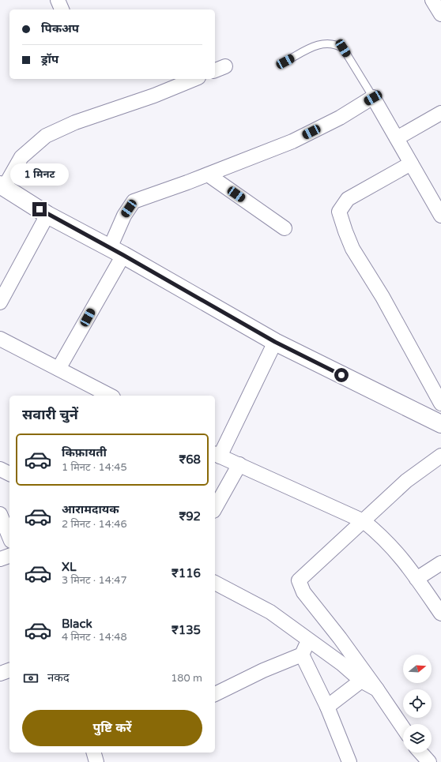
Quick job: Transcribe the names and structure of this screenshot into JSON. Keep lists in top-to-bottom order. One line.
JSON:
{"north":"right","page":{"banner":["पिकअप","ड्रॉप"],"bubble":"1 मिनट","heading":"सवारी चुनें","list":[{"name":"किफ़ायती","note":"1 मिनट · 14:45","value":"₹68"},{"name":"आरामदायक","note":"2 मिनट · 14:46","value":"₹92"},{"name":"XL","note":"3 मिनट · 14:47","value":"₹116"},{"name":"Black","note":"4 मिनट · 14:48","value":"₹135"}],"pay":["नकद","180 m"],"buttons":"पुष्टि करें"}}
